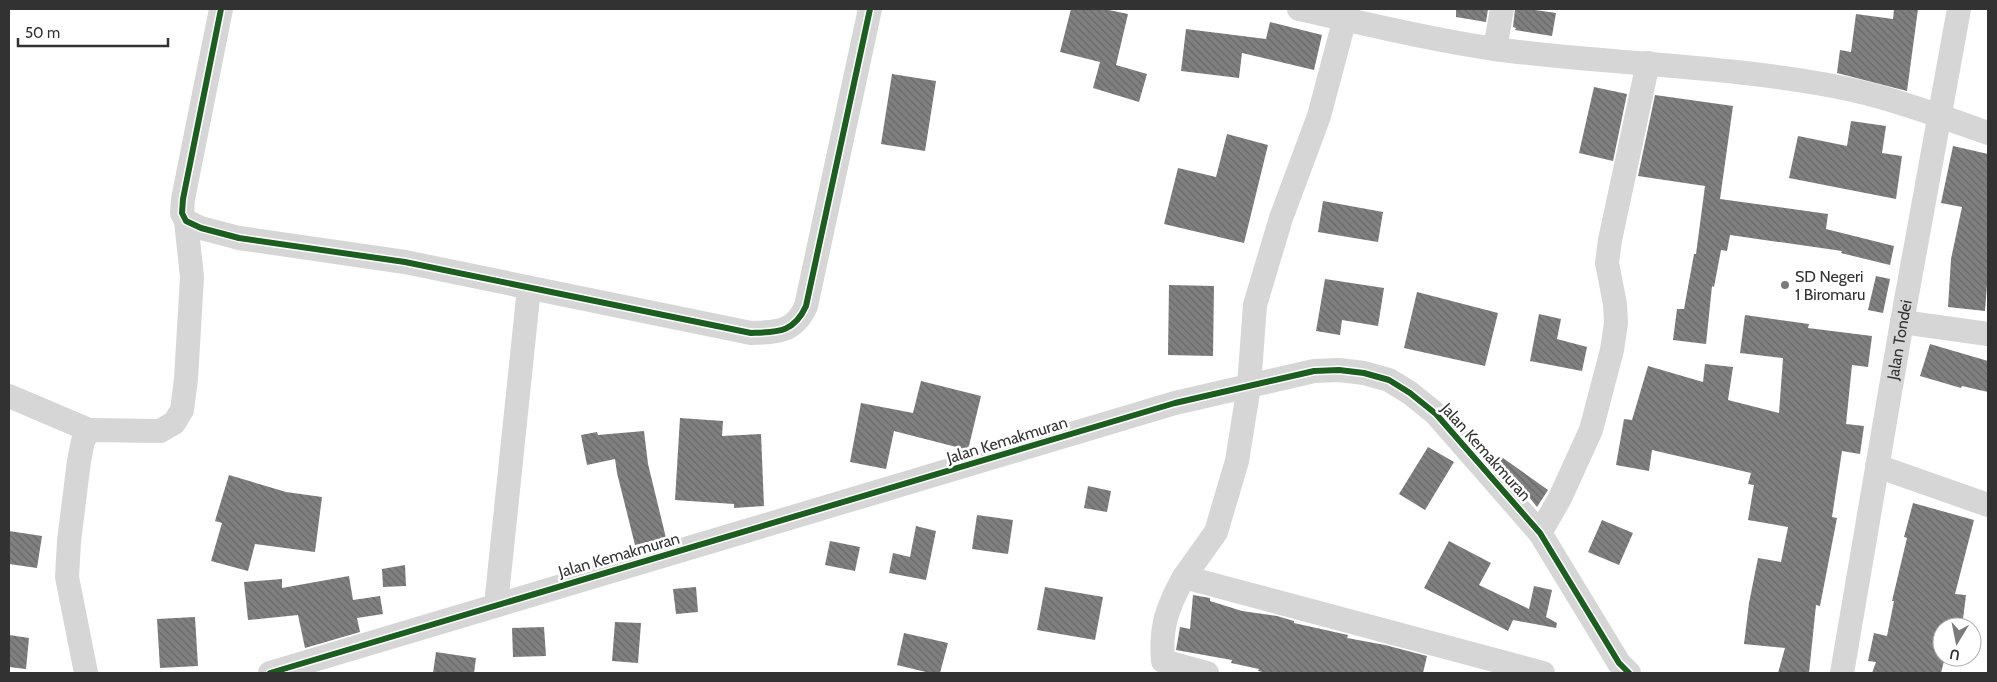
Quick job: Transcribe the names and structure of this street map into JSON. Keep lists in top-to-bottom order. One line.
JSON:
{"streets":{"street":["Jalan Tondei","Jalan Kemakmuran"]},"places":["SD Negeri 1 Biromaru"],"scale_bar":"50 m","north":"bottom"}
